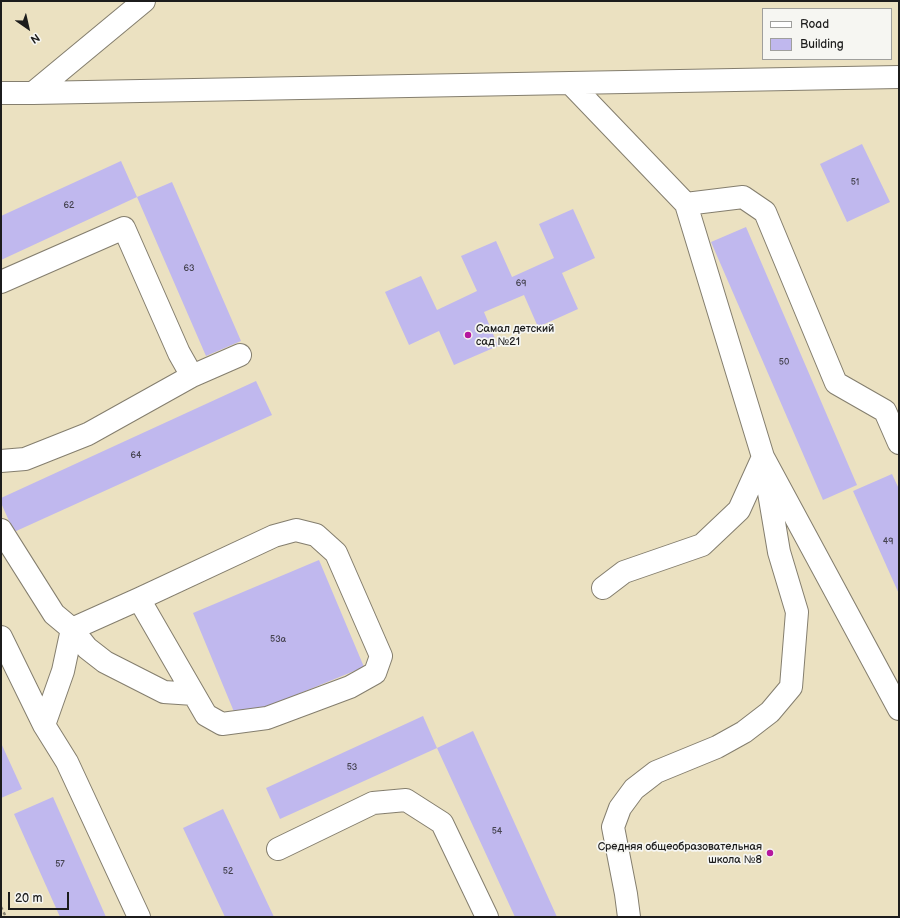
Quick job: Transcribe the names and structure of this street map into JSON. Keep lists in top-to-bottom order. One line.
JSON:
{"places":["Самал детский сад №21","Средняя общеобразовательная школа №8"],"house_numbers":["51","62","63","69","50","64","49","53а","53","54","57","52"],"legend":["Road","Building"],"scale_bar":"20 m","north":"bottom right"}
